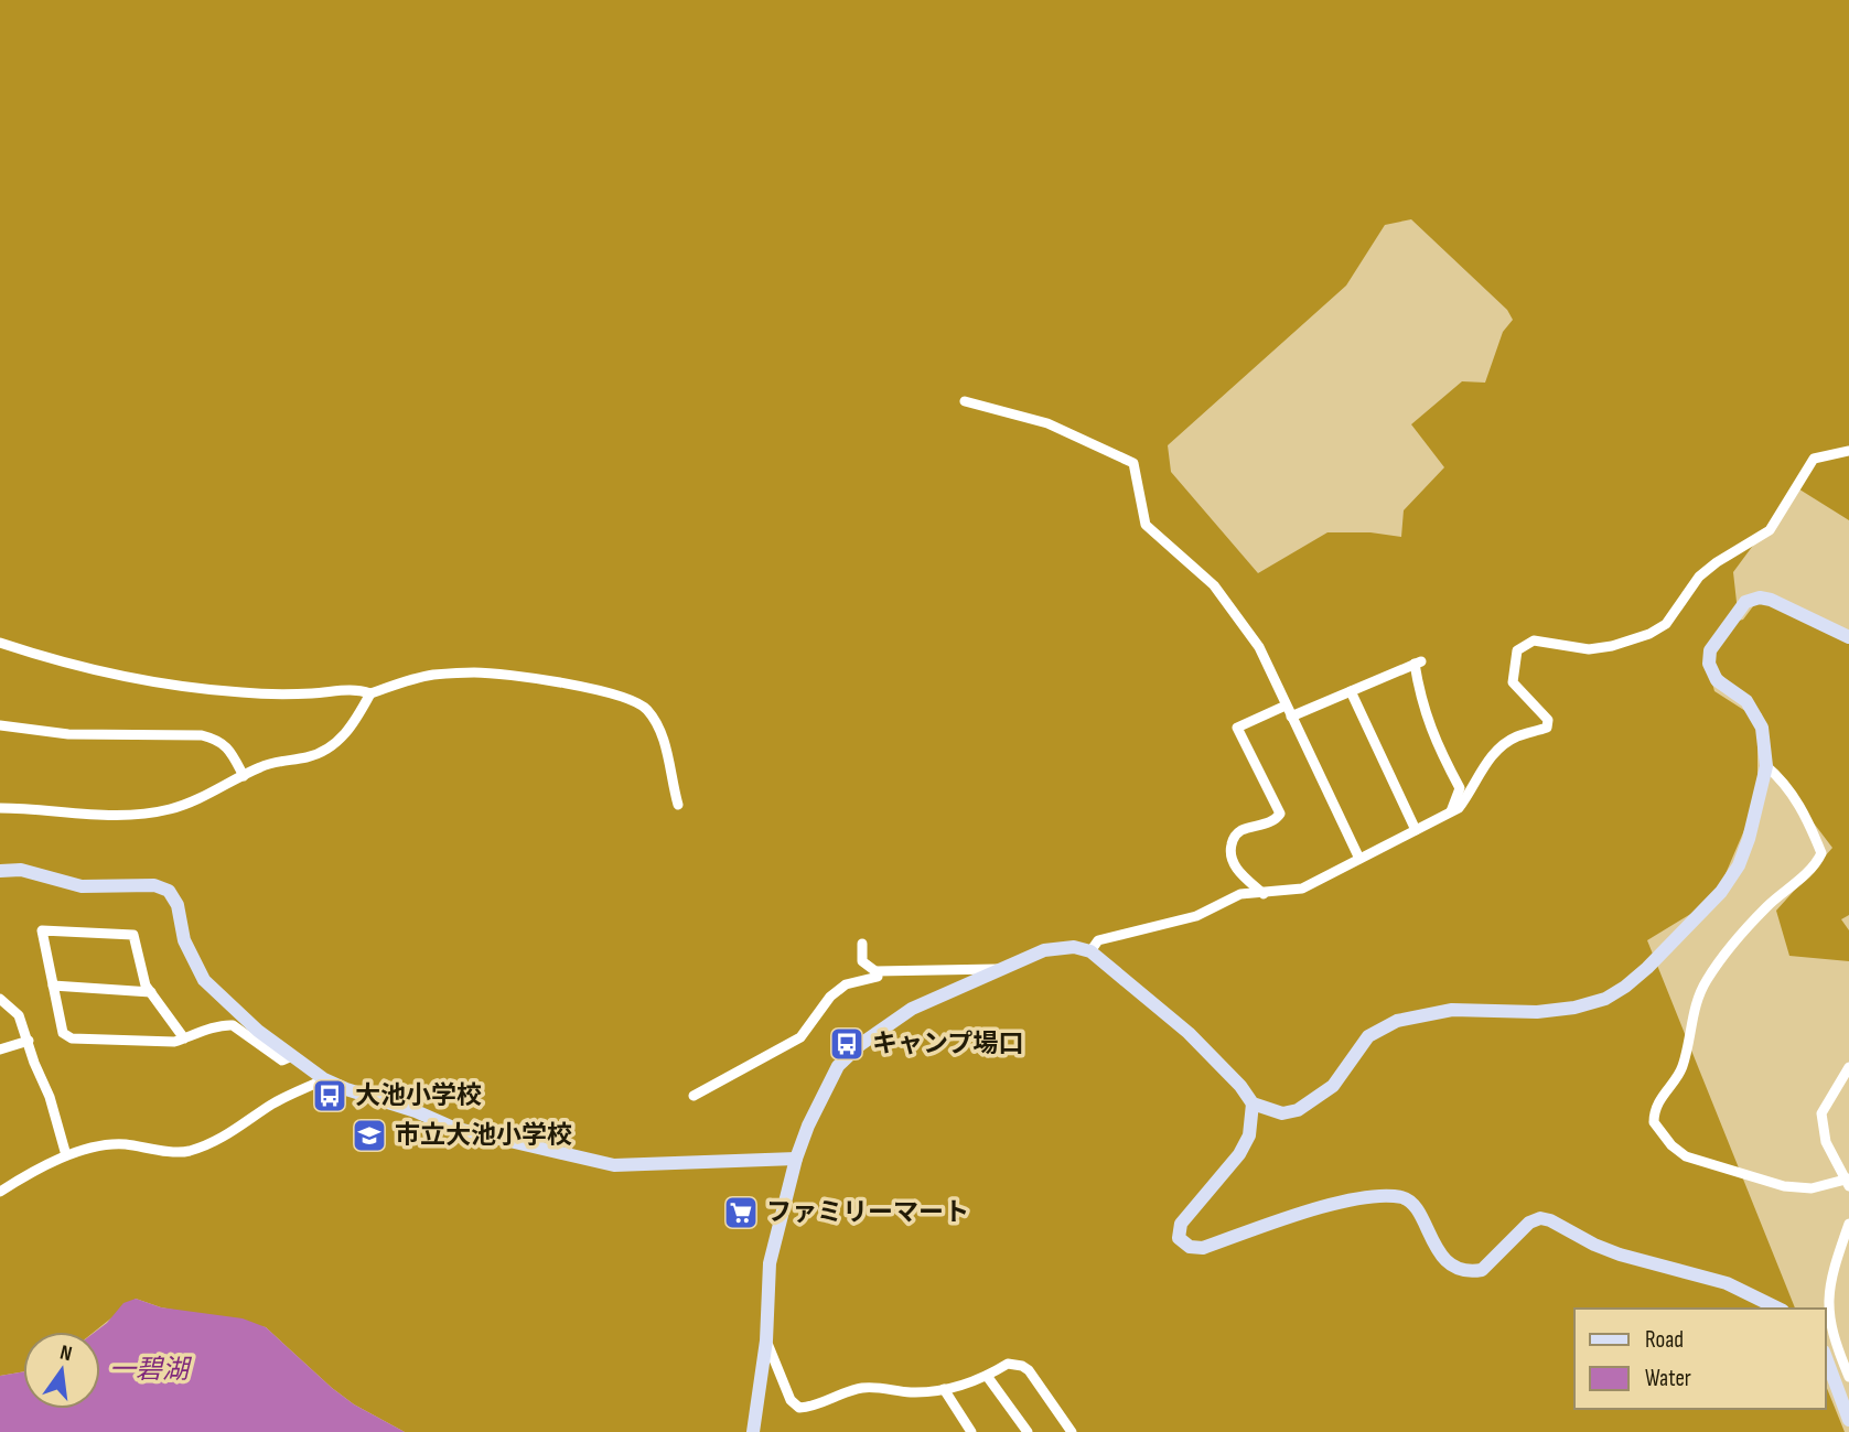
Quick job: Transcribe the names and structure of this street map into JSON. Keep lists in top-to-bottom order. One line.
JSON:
{"water":["一碧湖"],"places":{"bus stop":["キャンプ場口","大池小学校"],"school or university":["市立大池小学校"],"supermarket":["ファミリーマート"]},"legend":["Road","Water"],"north":"top"}
